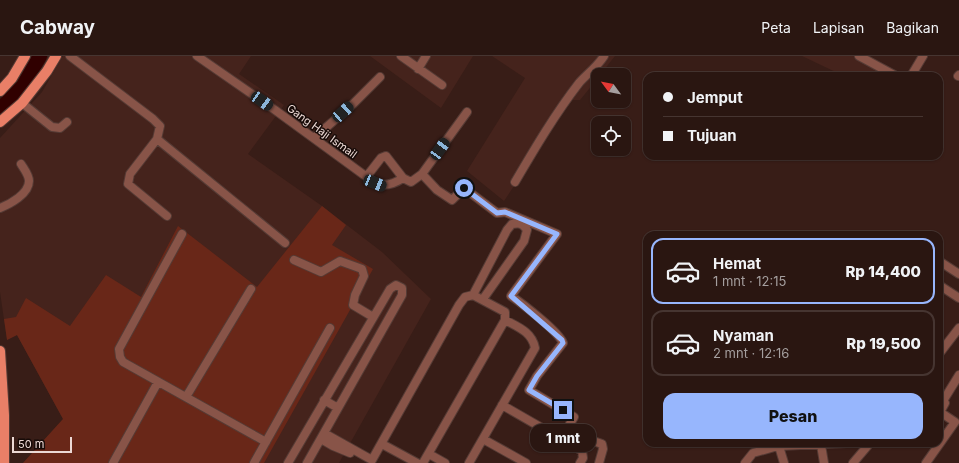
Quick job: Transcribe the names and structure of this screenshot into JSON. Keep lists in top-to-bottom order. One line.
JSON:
{"streets":{"street":["Gang Haji Ismail"]},"scale_bar":"50 m","north":"top left","page":{"header":"Cabway","nav":["Peta","Lapisan","Bagikan"],"banner":["Jemput","Tujuan"],"list":[{"name":"Hemat","note":"1 mnt · 12:15","value":"Rp 14,400"},{"name":"Nyaman","note":"2 mnt · 12:16","value":"Rp 19,500"}],"buttons":"Pesan","bubble":"1 mnt","scale":"50 m"}}
